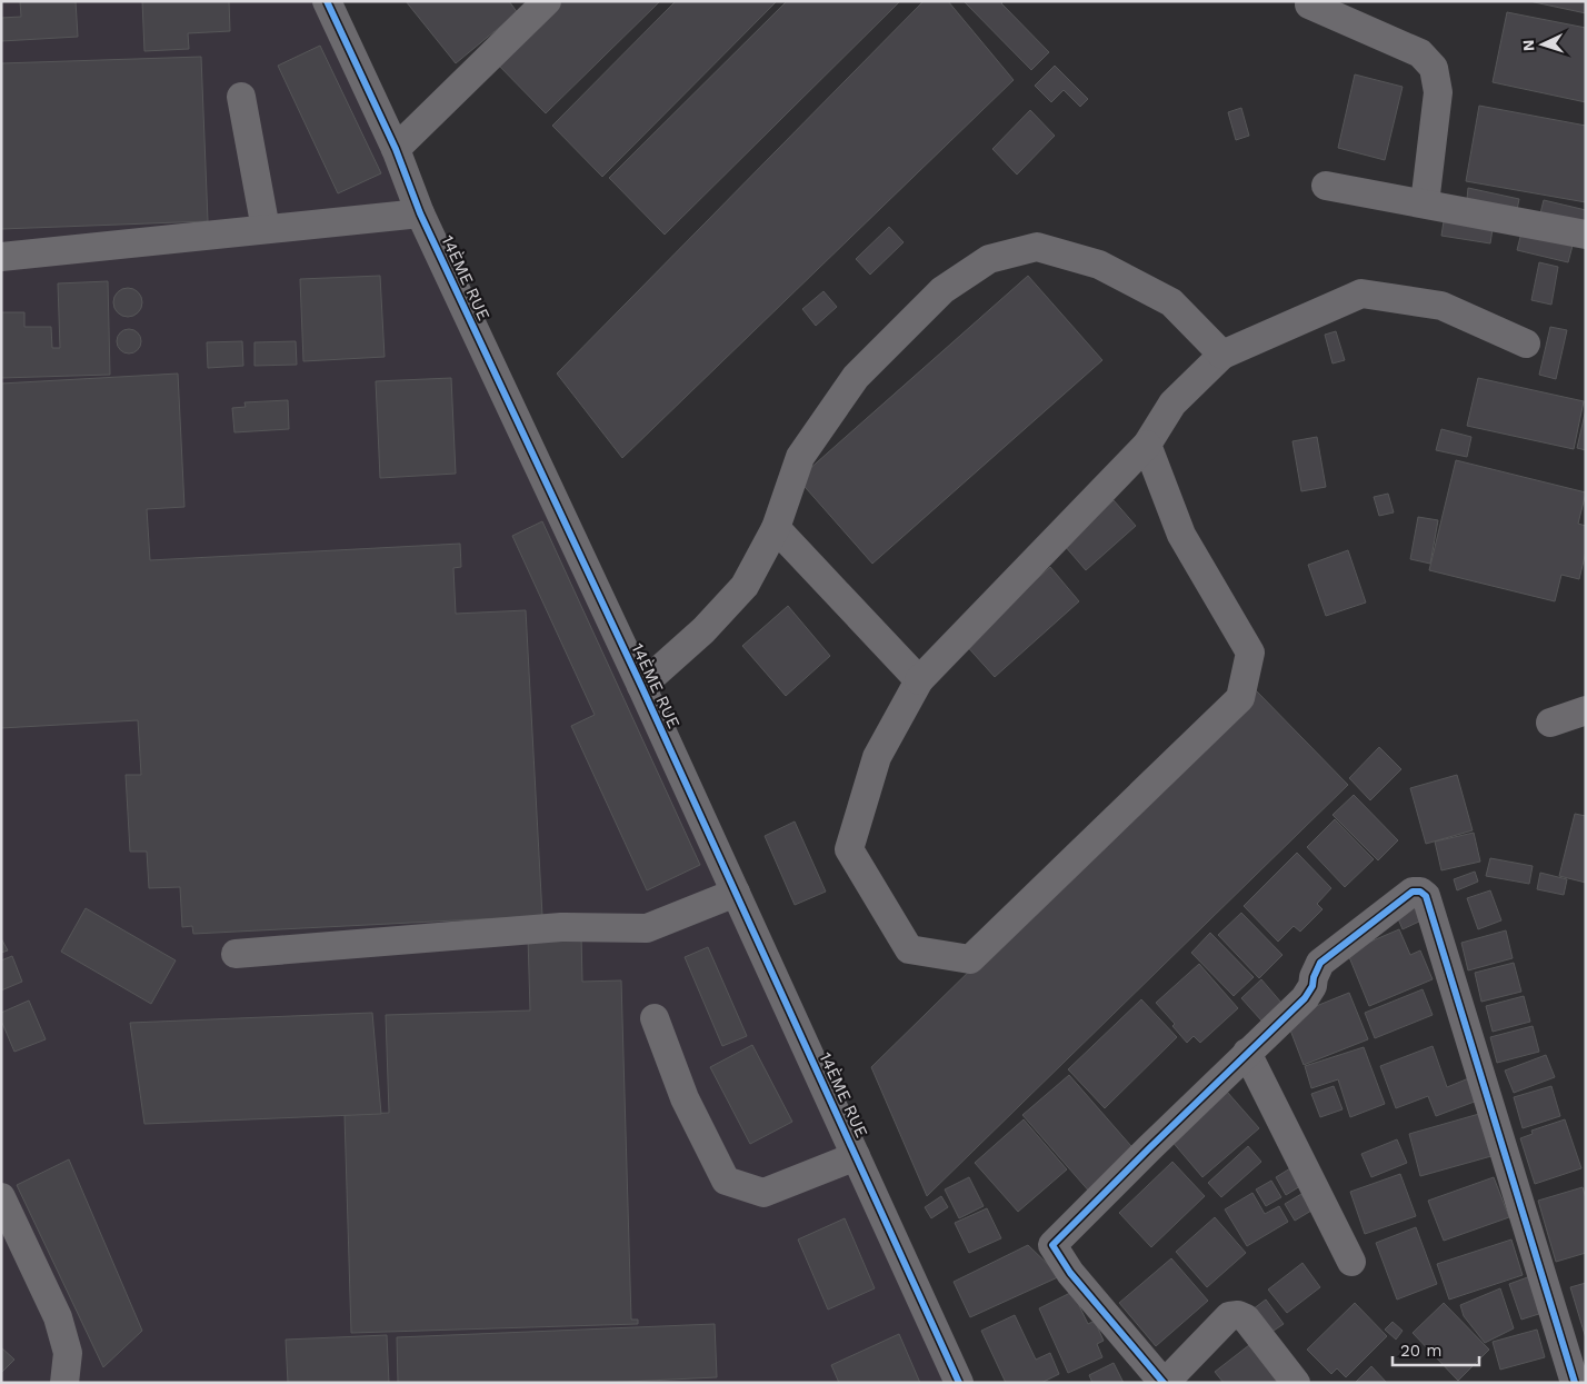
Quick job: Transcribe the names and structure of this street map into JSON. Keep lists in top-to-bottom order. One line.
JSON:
{"streets":{"street":["14ÈME RUE"]},"scale_bar":"20 m","north":"left"}
